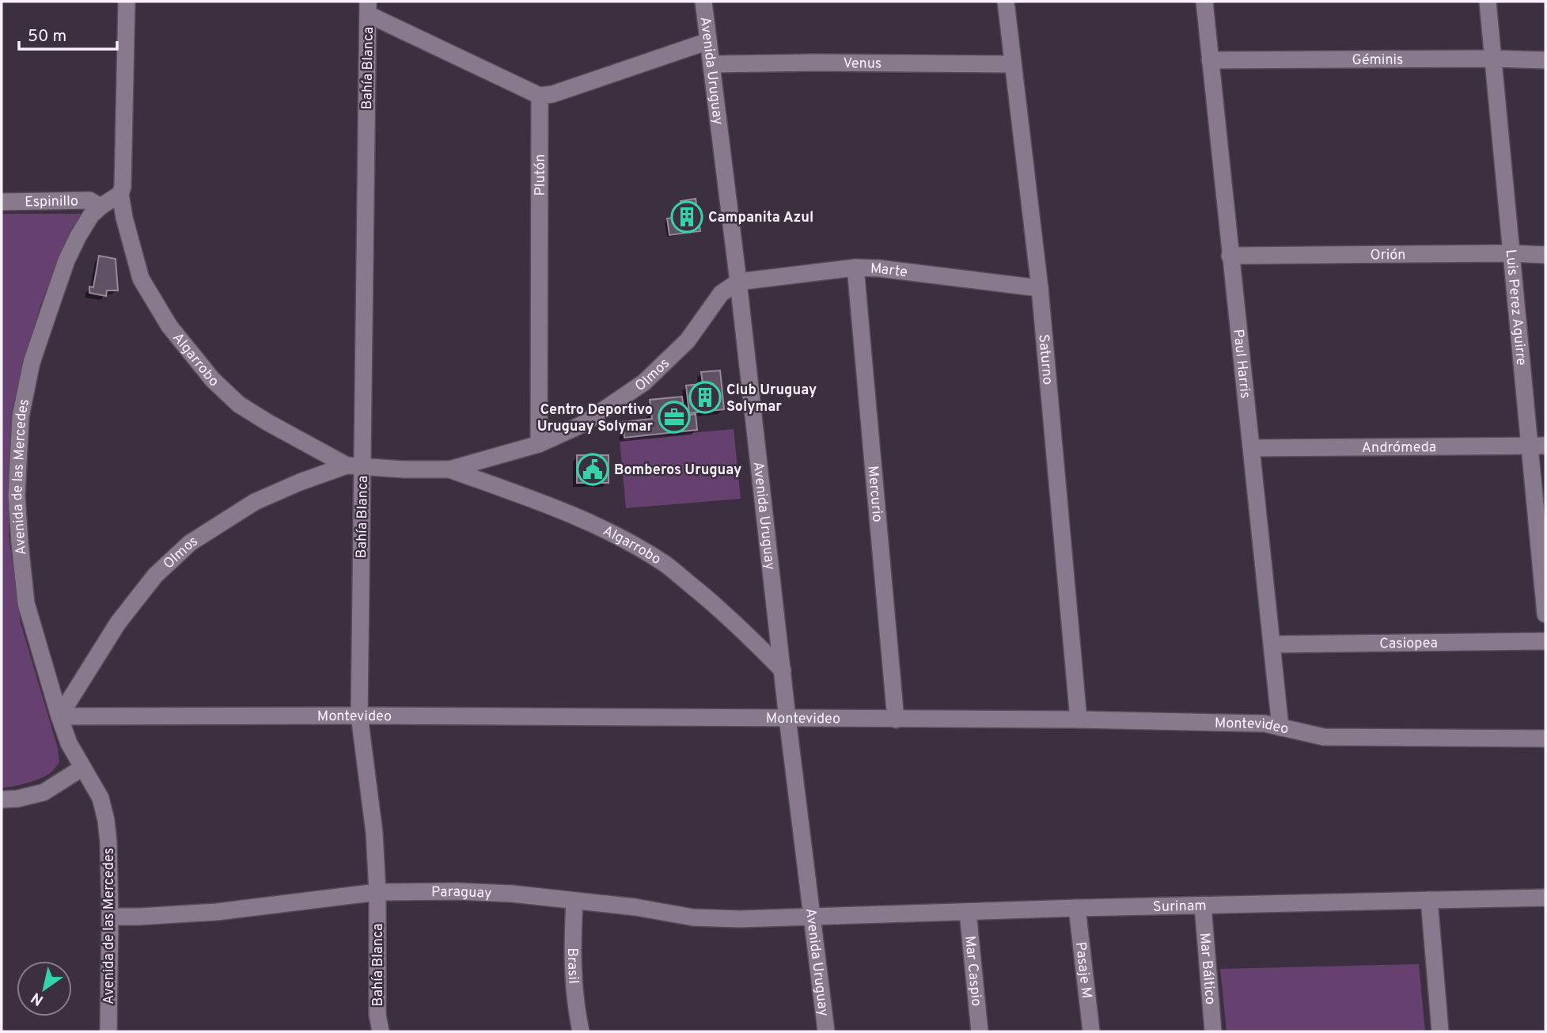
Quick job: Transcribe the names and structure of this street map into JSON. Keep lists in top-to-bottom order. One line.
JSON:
{"streets":{"street":["Géminis","Venus","Bahía Blanca","Avenida Uruguay","Plutón","Espinillo","Orión","Marte","Luis Perez Aguirre","Algarrobo","Saturno","Paul Harris","Olmos","Andrómeda","Avenida de las Mercedes","Mercurio","Casiopea","Montevideo","Paraguay","Surinam","Brasil","Mar Báltico","Pasaje M","Mar Caspio"]},"crossings":[["Géminis","Luis Perez Aguirre"],["Géminis","Paul Harris"],["Venus","Avenida Uruguay"],["Venus","Saturno"],["Bahía Blanca","Algarrobo"],["Bahía Blanca","Olmos"],["Bahía Blanca","Montevideo"],["Bahía Blanca","Paraguay"],["Avenida Uruguay","Marte"],["Avenida Uruguay","Algarrobo"],["Avenida Uruguay","Olmos"],["Avenida Uruguay","Montevideo"],["Avenida Uruguay","Paraguay"],["Avenida Uruguay","Surinam"],["Plutón","Olmos"],["Espinillo","Avenida de las Mercedes"],["Orión","Luis Perez Aguirre"],["Orión","Paul Harris"],["Marte","Saturno"],["Marte","Olmos"],["Marte","Mercurio"],["Luis Perez Aguirre","Andrómeda"],["Algarrobo","Olmos"],["Algarrobo","Avenida de las Mercedes"],["Saturno","Montevideo"],["Paul Harris","Andrómeda"],["Paul Harris","Casiopea"],["Paul Harris","Montevideo"],["Olmos","Avenida de las Mercedes"],["Olmos","Montevideo"],["Avenida de las Mercedes","Montevideo"],["Avenida de las Mercedes","Paraguay"],["Mercurio","Montevideo"],["Paraguay","Surinam"],["Paraguay","Brasil"],["Surinam","Mar Báltico"],["Surinam","Pasaje M"],["Surinam","Mar Caspio"]],"places":{"building":["Campanita Azul","Club Uruguay Solymar"],"office":["Centro Deportivo Uruguay Solymar"],"public building":["Bomberos Uruguay"]},"scale_bar":"50 m","north":"bottom left"}
